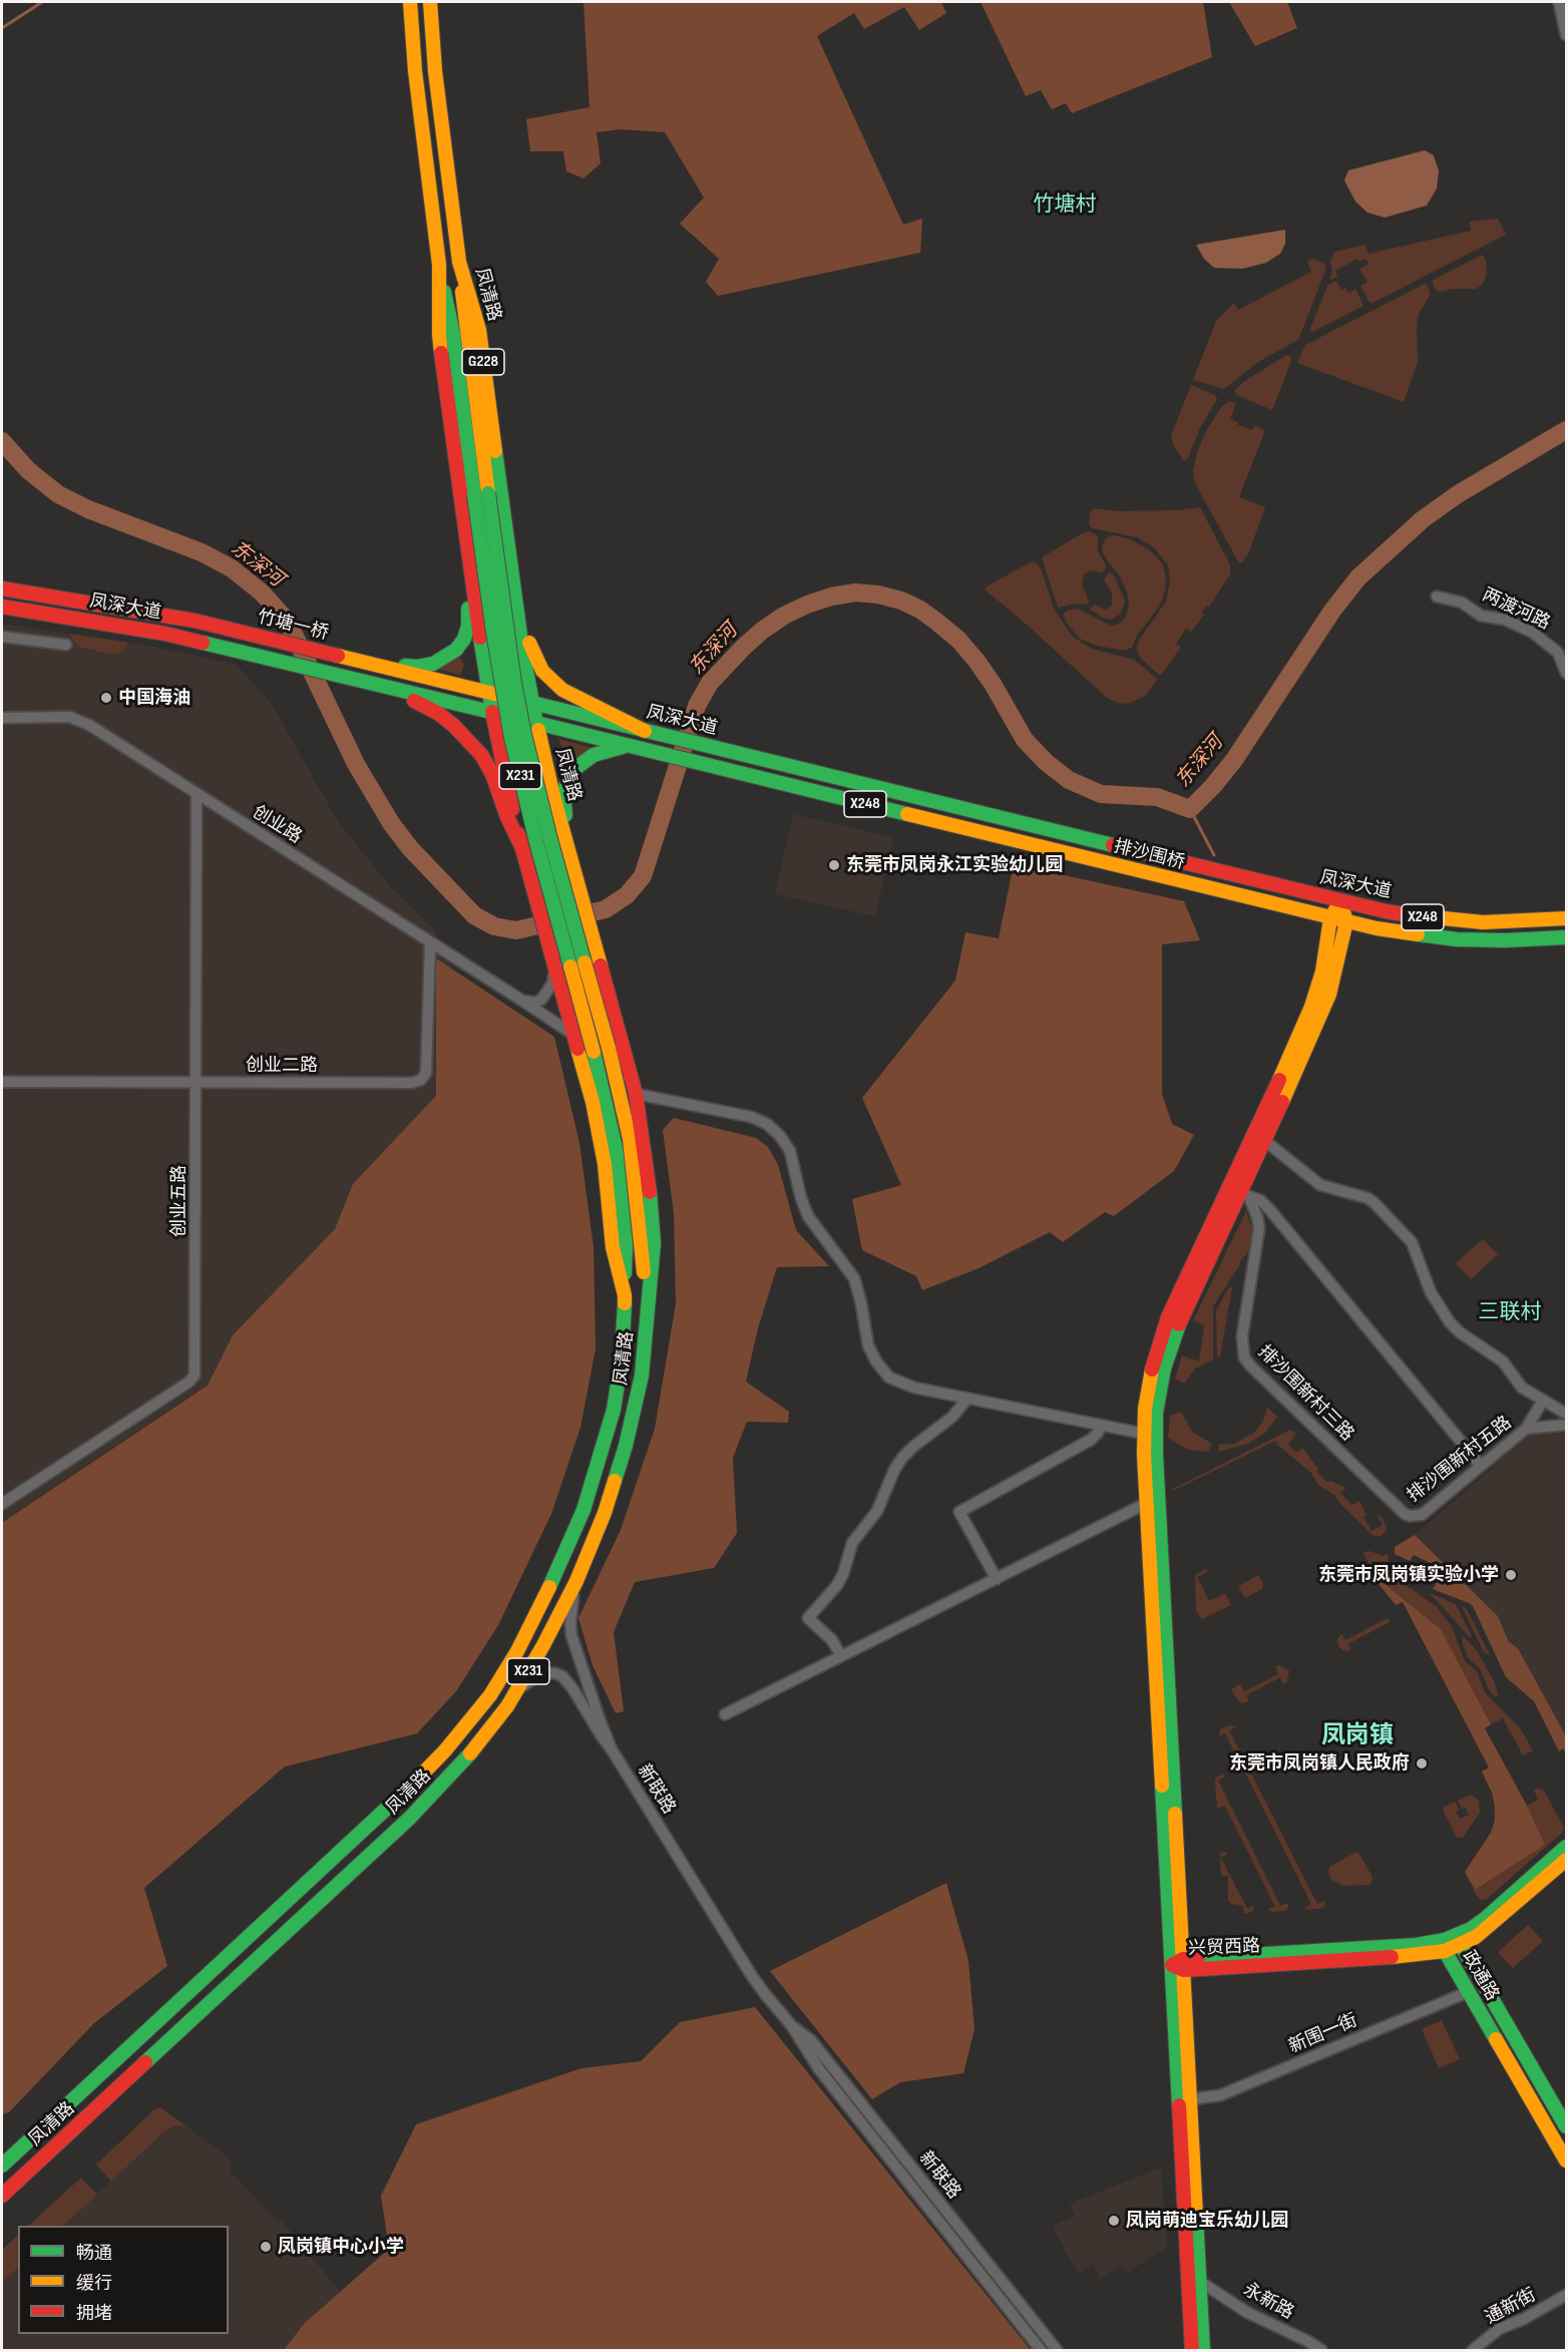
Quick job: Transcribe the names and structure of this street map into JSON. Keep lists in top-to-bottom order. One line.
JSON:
{"streets":{"main road":["凤清路","G228","凤深大道","竹塘一桥","X231","X248","排沙围桥","兴贸西路","政通路"],"street":["两渡河路","创业路","创业二路","创业五路","排沙围新村三路","排沙围新村五路","新联路","新围一街","永新路","通新街"]},"crossings":[["凤清路","G228"],["凤清路","凤深大道"],["凤清路","创业路"],["凤清路","新联路"],["G228","凤深大道"],["G228","竹塘一桥"],["凤深大道","竹塘一桥"],["凤深大道","排沙围桥"],["创业路","创业二路"],["创业路","创业五路"],["创业二路","创业五路"],["排沙围新村三路","排沙围新村五路"],["兴贸西路","政通路"],["政通路","新围一街"]],"districts":["竹塘村","三联村","凤岗镇"],"water":["东深河"],"places":["中国海油","东莞市凤岗永江实验幼儿园","东莞市凤岗镇实验小学","东莞市凤岗镇人民政府","凤岗萌迪宝乐幼儿园","凤岗镇中心小学"],"legend":["畅通","缓行","拥堵"]}
